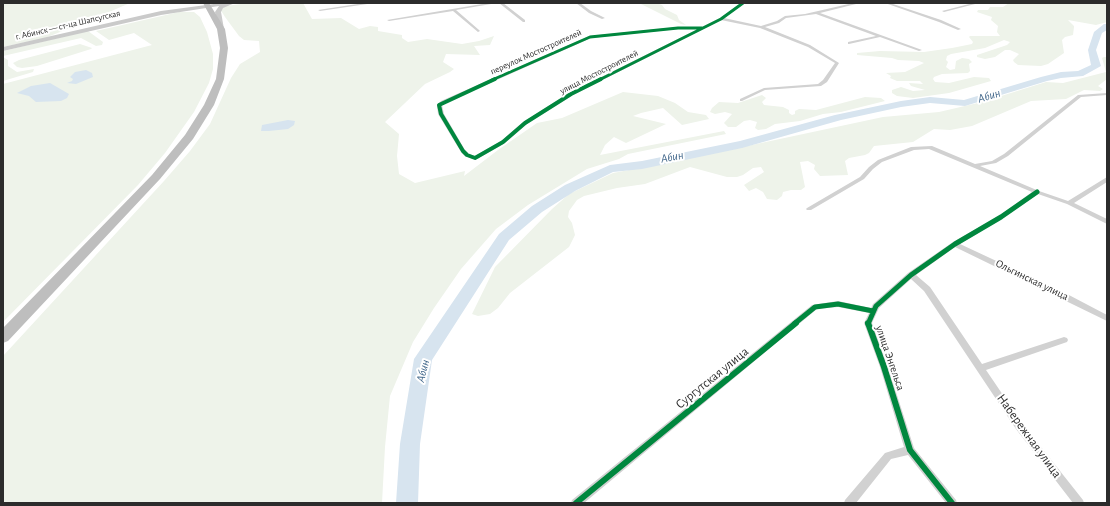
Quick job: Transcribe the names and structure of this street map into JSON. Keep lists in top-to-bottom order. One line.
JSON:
{"streets":{"main road":["г. Абинск — ст-ца Шапсугская"],"street":["переулок Мостостроителей","улица Мостостроителей","Ольгинская улица","улица Энгельса","Сургутская улица","Набережная улица"]},"crossings":[["переулок Мостостроителей","улица Мостостроителей"],["Ольгинская улица","улица Энгельса"],["улица Энгельса","Сургутская улица"],["улица Энгельса","Набережная улица"]],"water":["Абин"]}
